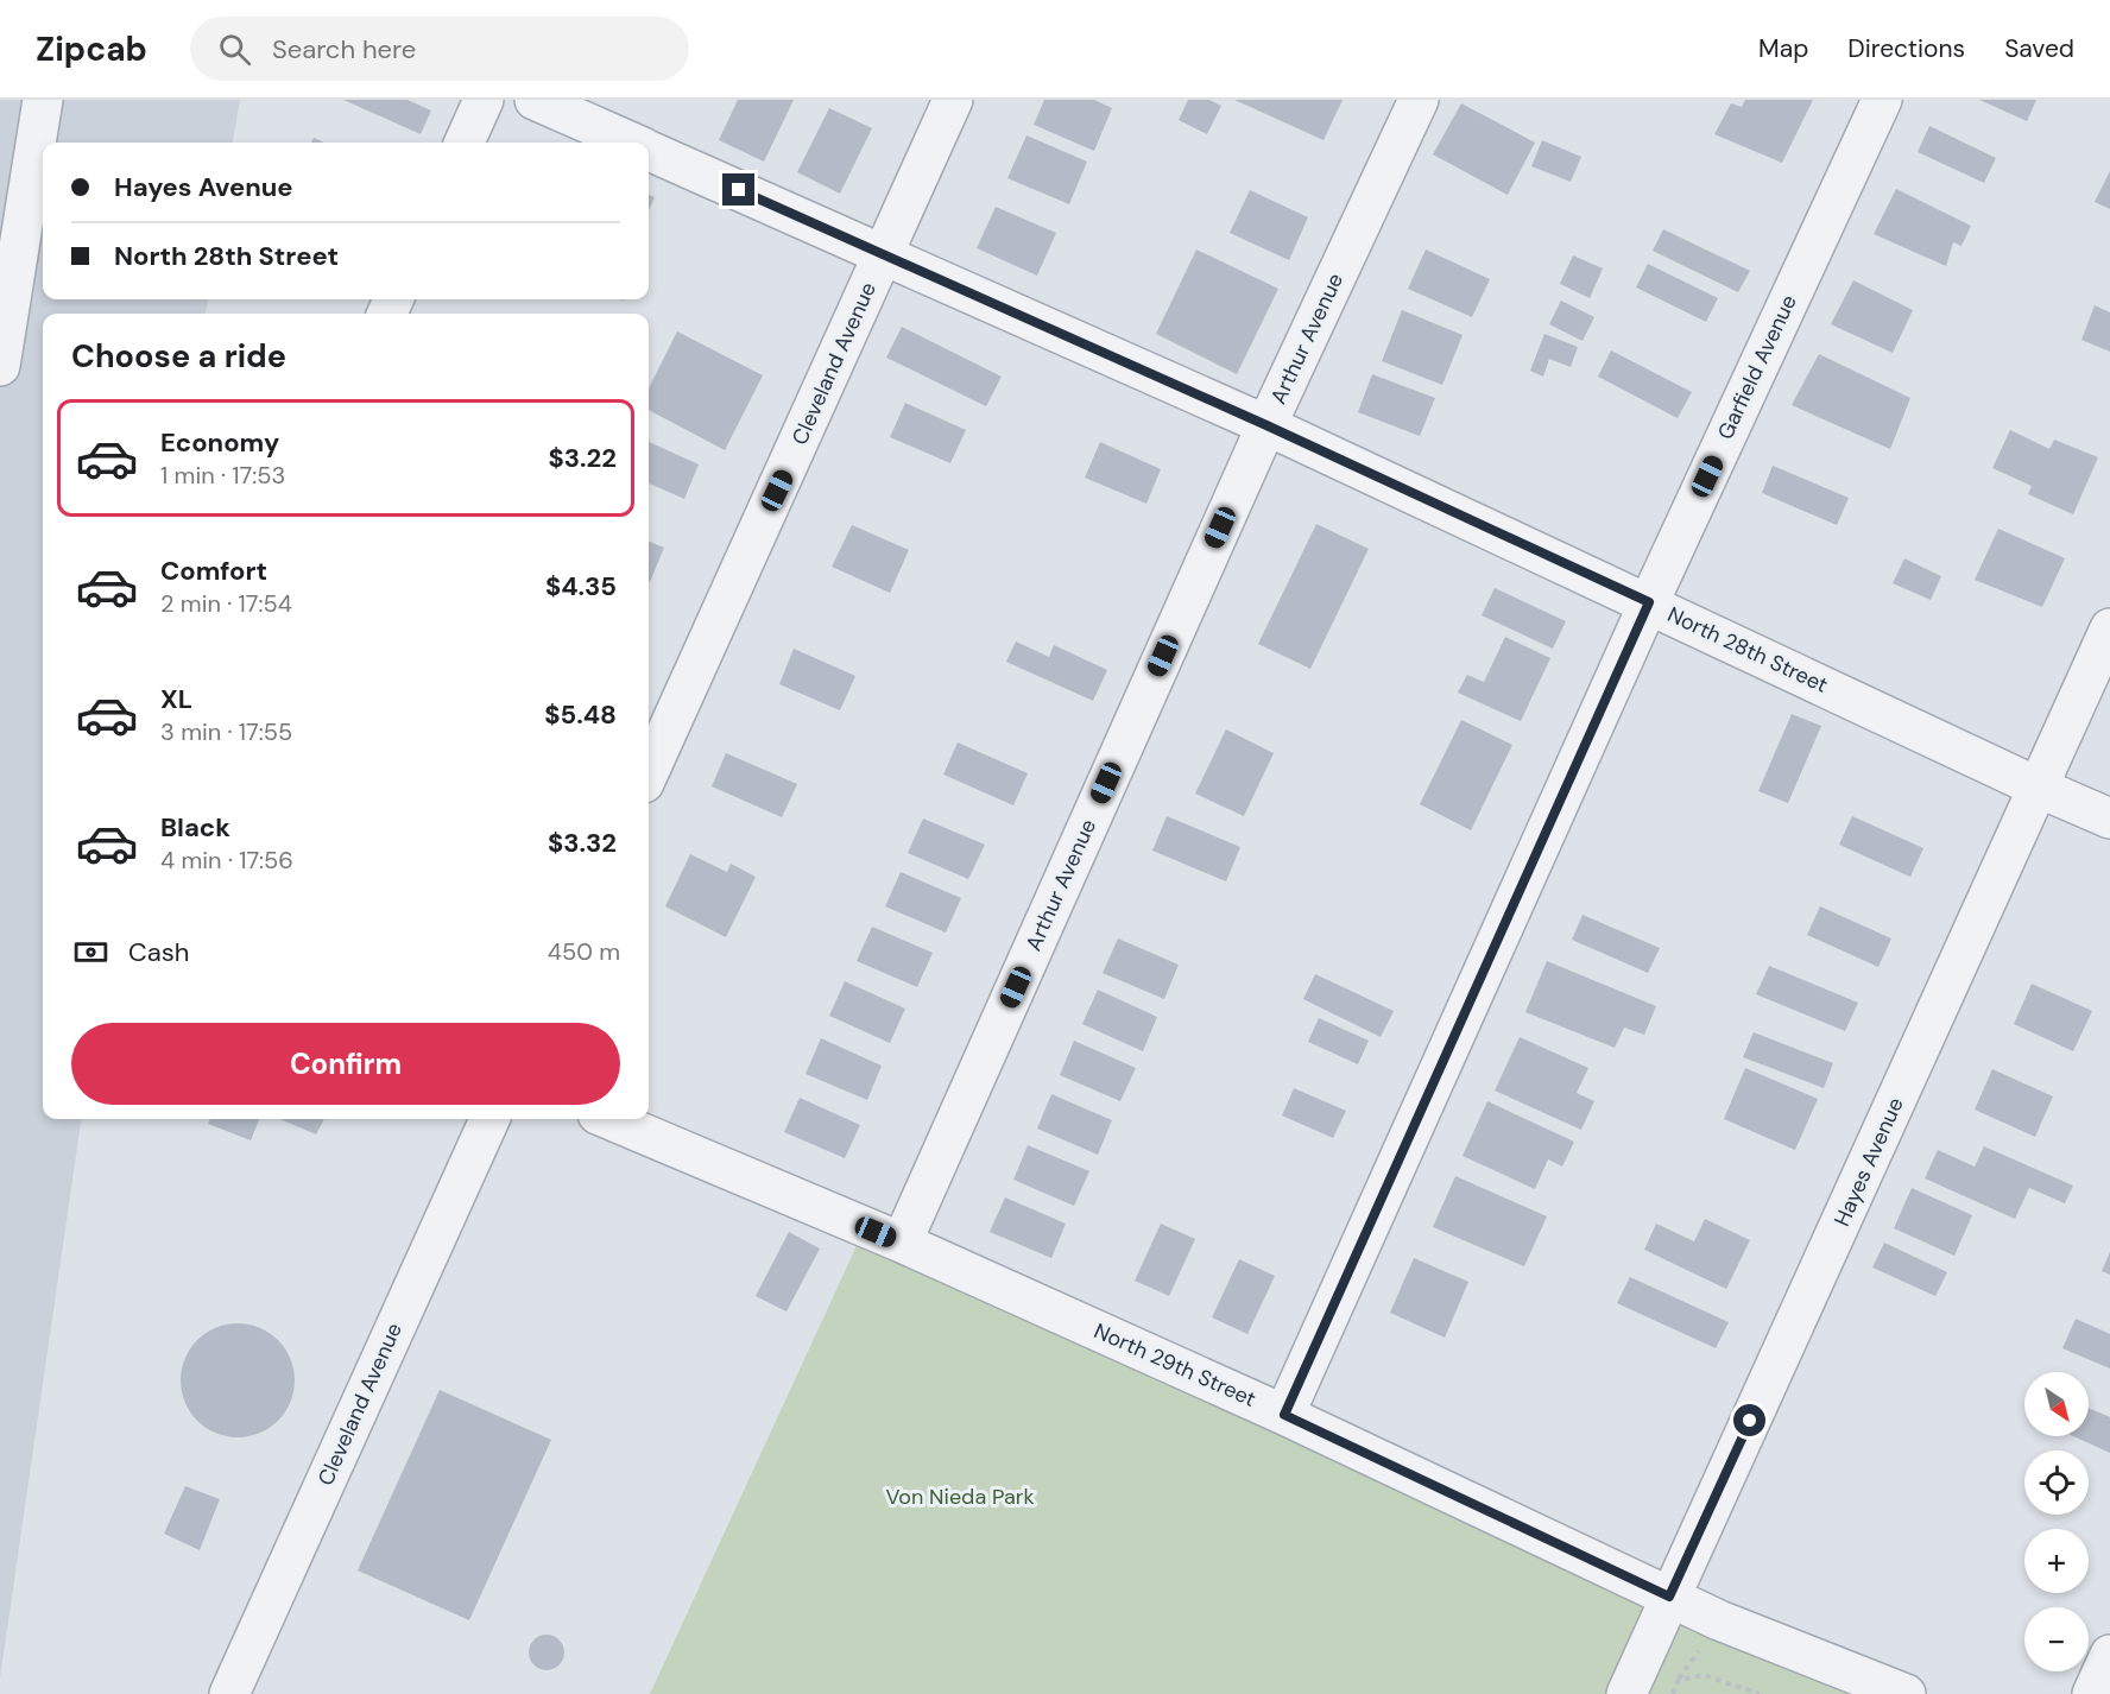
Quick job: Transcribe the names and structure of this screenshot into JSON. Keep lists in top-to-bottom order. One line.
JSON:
{"streets":{"street":["Arthur Avenue","Cleveland Avenue","Garfield Avenue","North 28th Street","Hayes Avenue","North 29th Street"]},"crossings":[["Arthur Avenue","North 28th Street"],["Arthur Avenue","North 29th Street"],["Cleveland Avenue","North 28th Street"],["Garfield Avenue","North 28th Street"],["Garfield Avenue","North 29th Street"],["North 28th Street","Hayes Avenue"],["Hayes Avenue","North 29th Street"]],"parks":["Von Nieda Park"],"north":"bottom right","page":{"header":"Zipcab","search":"Search here","nav":["Map","Directions","Saved"],"banner":["Hayes Avenue","North 28th Street"],"heading":"Choose a ride","list":[{"name":"Economy","note":"1 min · 17:53","value":"$3.22"},{"name":"Comfort","note":"2 min · 17:54","value":"$4.35"},{"name":"XL","note":"3 min · 17:55","value":"$5.48"},{"name":"Black","note":"4 min · 17:56","value":"$3.32"}],"pay":["Cash","450 m"],"buttons":"Confirm","map_buttons":["+","−"]}}
